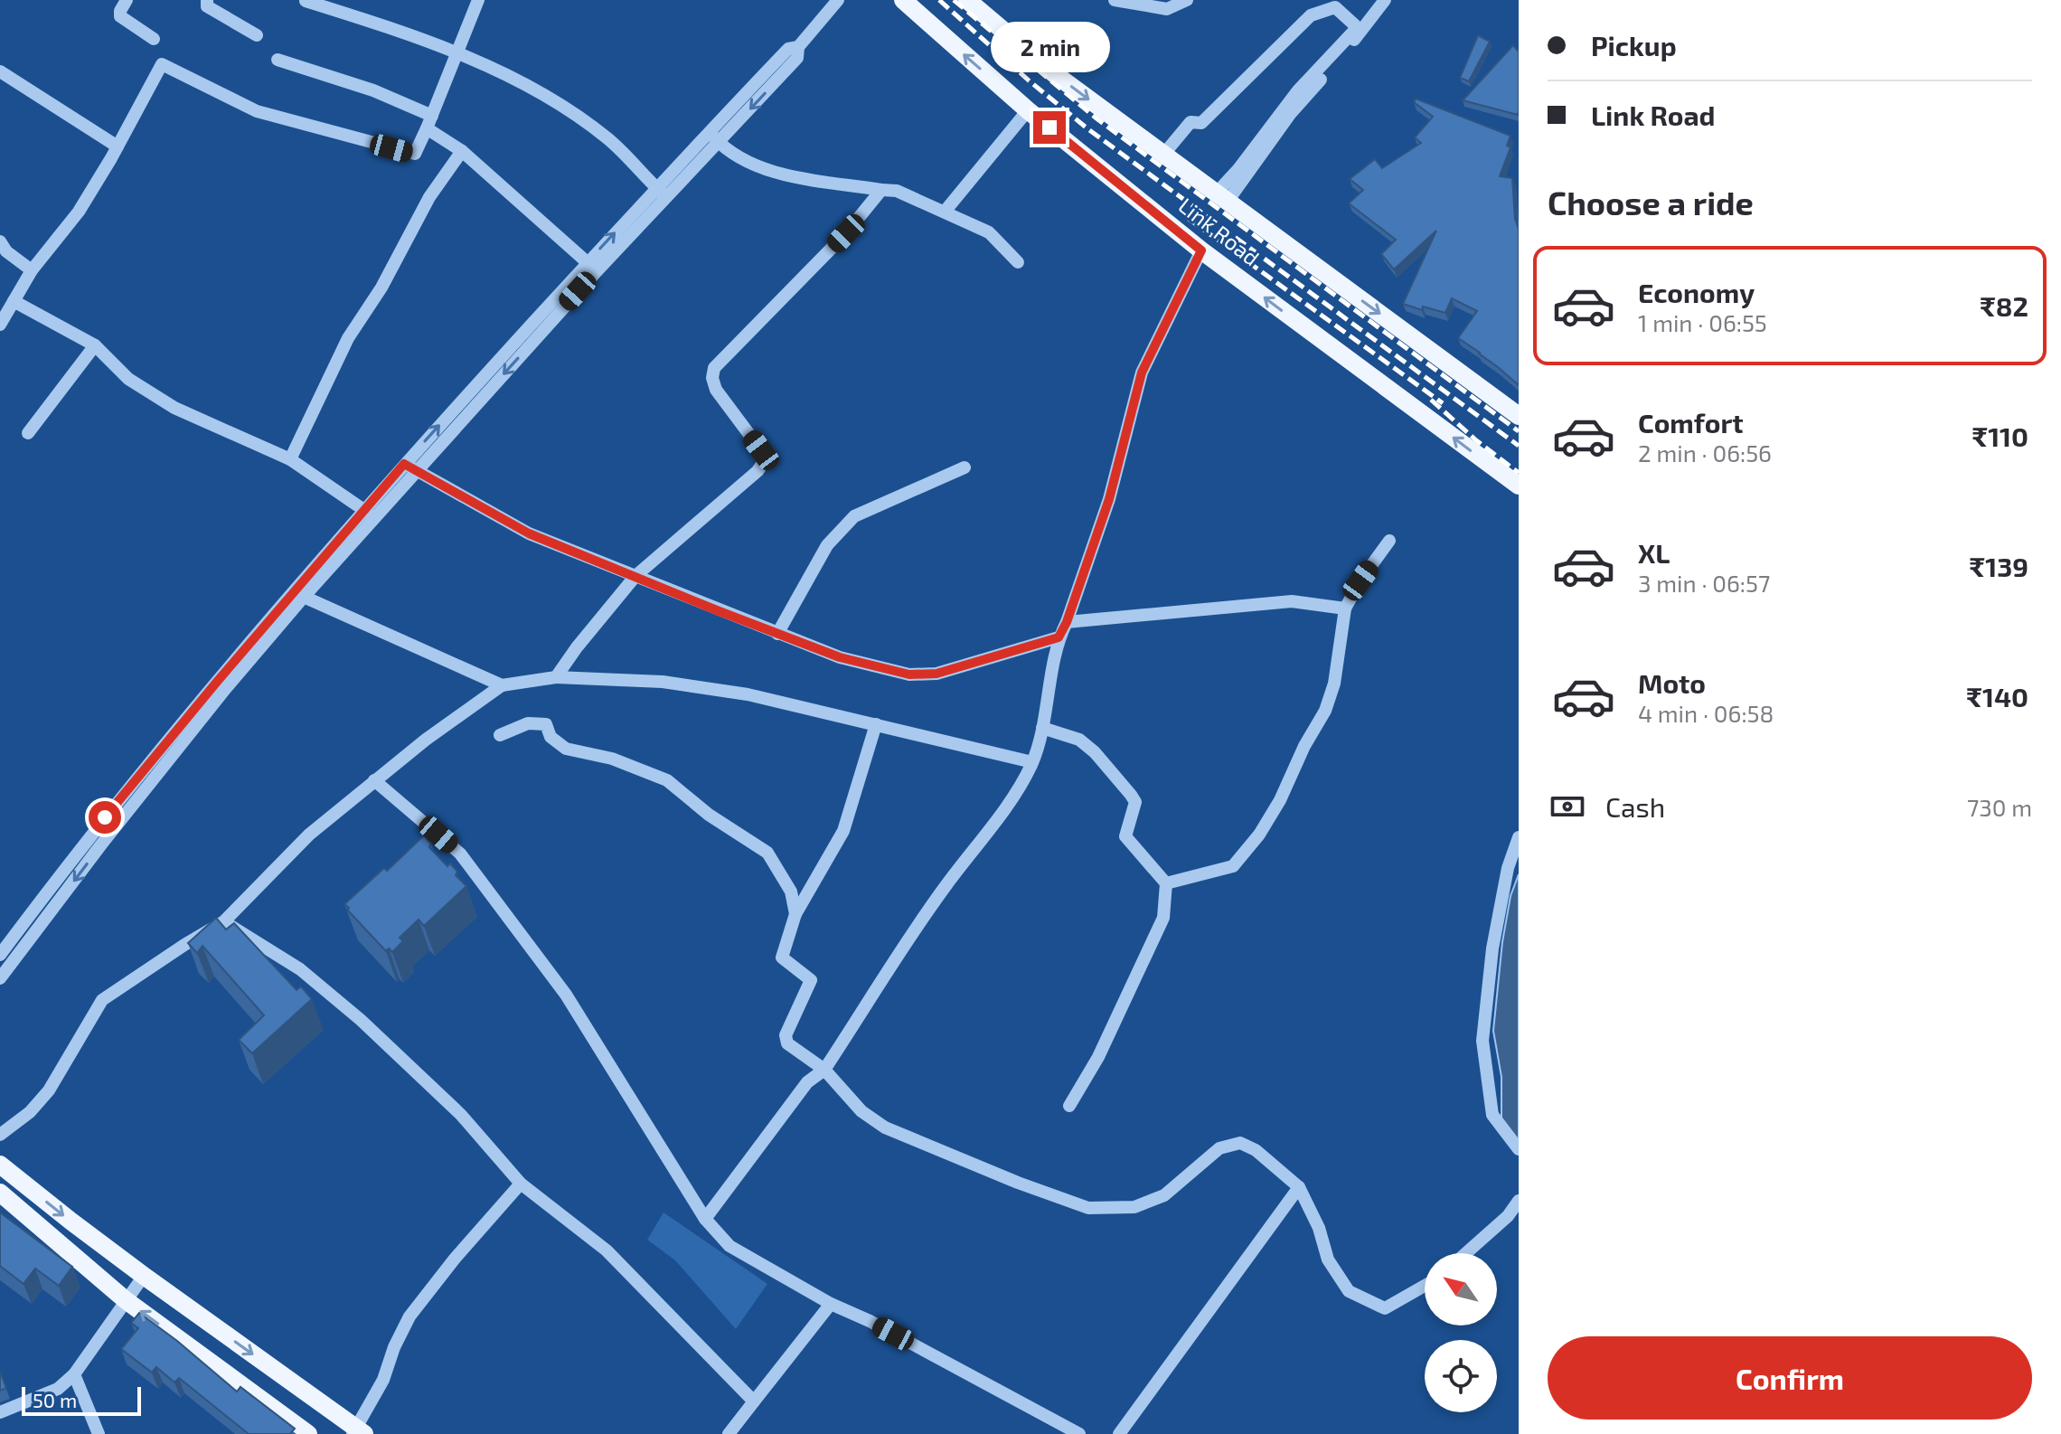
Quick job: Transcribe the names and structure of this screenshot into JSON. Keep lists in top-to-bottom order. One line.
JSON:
{"streets":{"main road":["Link Road"]},"scale_bar":"50 m","north":"top left","page":{"banner":["Pickup","Link Road"],"bubble":"2 min","heading":"Choose a ride","list":[{"name":"Economy","note":"1 min · 06:55","value":"₹82"},{"name":"Comfort","note":"2 min · 06:56","value":"₹110"},{"name":"XL","note":"3 min · 06:57","value":"₹139"},{"name":"Moto","note":"4 min · 06:58","value":"₹140"}],"pay":["Cash","730 m"],"buttons":"Confirm","scale":"50 m"}}
